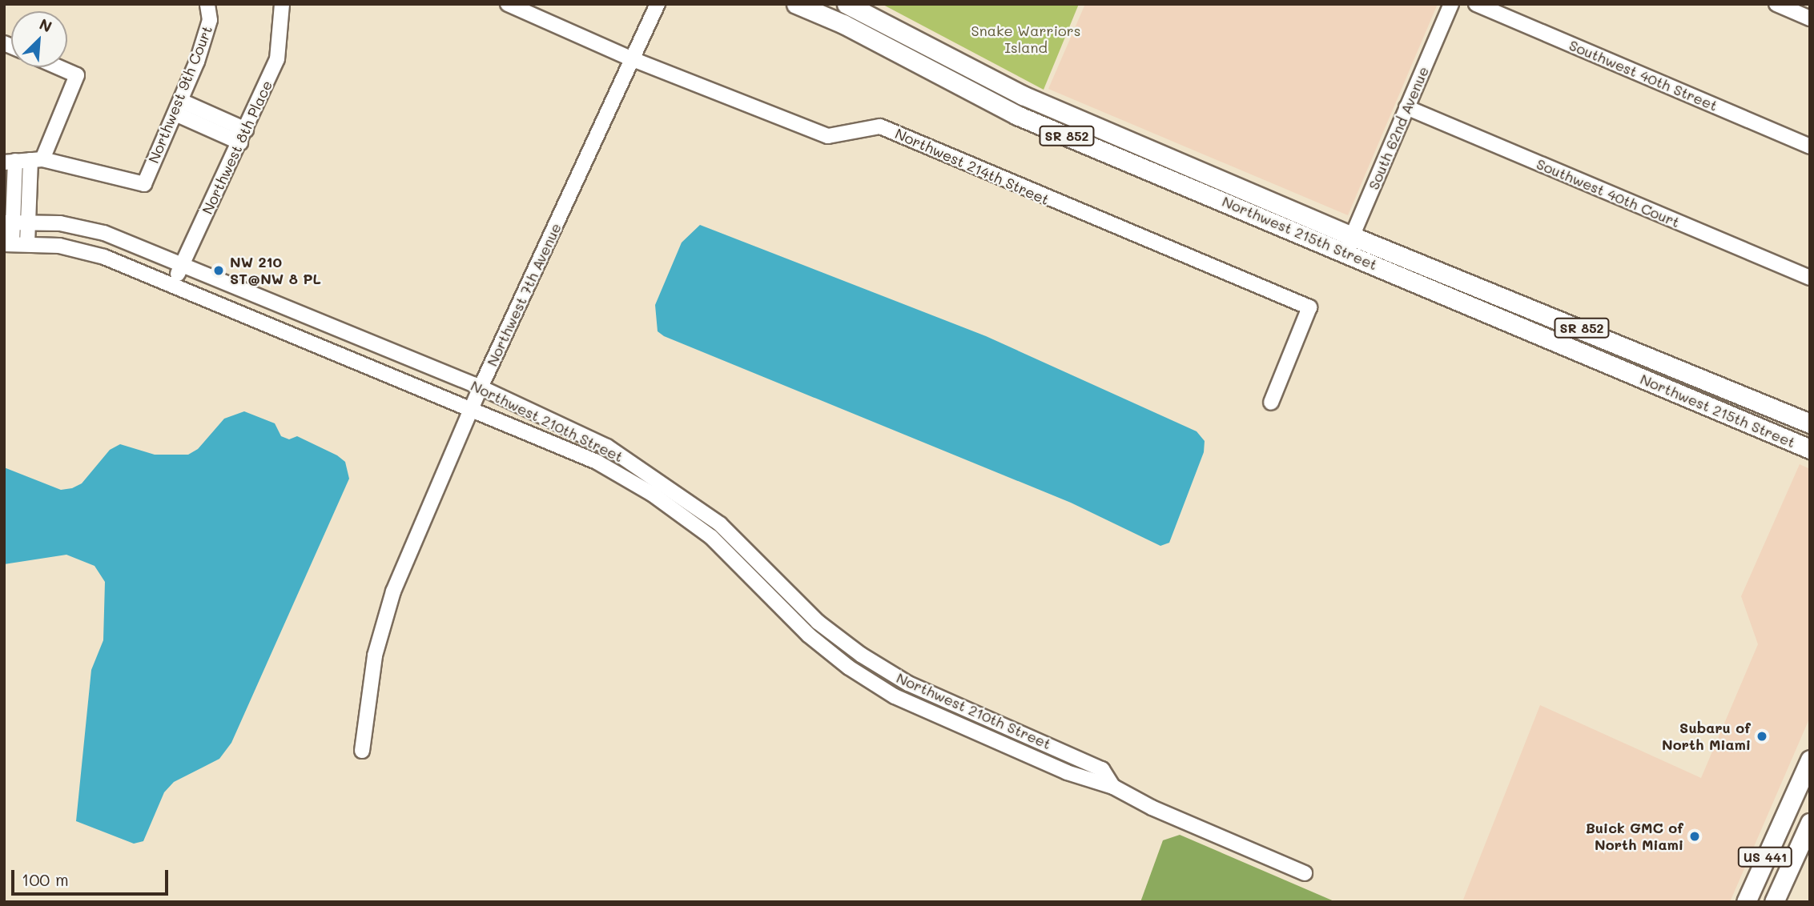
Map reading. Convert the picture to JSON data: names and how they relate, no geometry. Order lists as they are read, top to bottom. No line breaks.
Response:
{"streets":{"main road":["SR 852","Northwest 215th Street","US 441"],"street":["Southwest 40th Street","Northwest 9th Court","South 62nd Avenue","Northwest 8th Place","Northwest 214th Street","Southwest 40th Court","Northwest 7th Avenue","Northwest 210th Street"]},"crossings":[["South 62nd Avenue","Southwest 40th Court"],["South 62nd Avenue","Northwest 215th Street"],["Northwest 8th Place","Northwest 210th Street"],["Northwest 214th Street","Northwest 7th Avenue"],["Northwest 7th Avenue","Northwest 210th Street"]],"parks":["Snake Warriors Island"],"places":["NW 210 ST@NW 8 PL","Subaru of North Miami","Buick GMC of North Miami"],"scale_bar":"100 m","north":"top right"}
